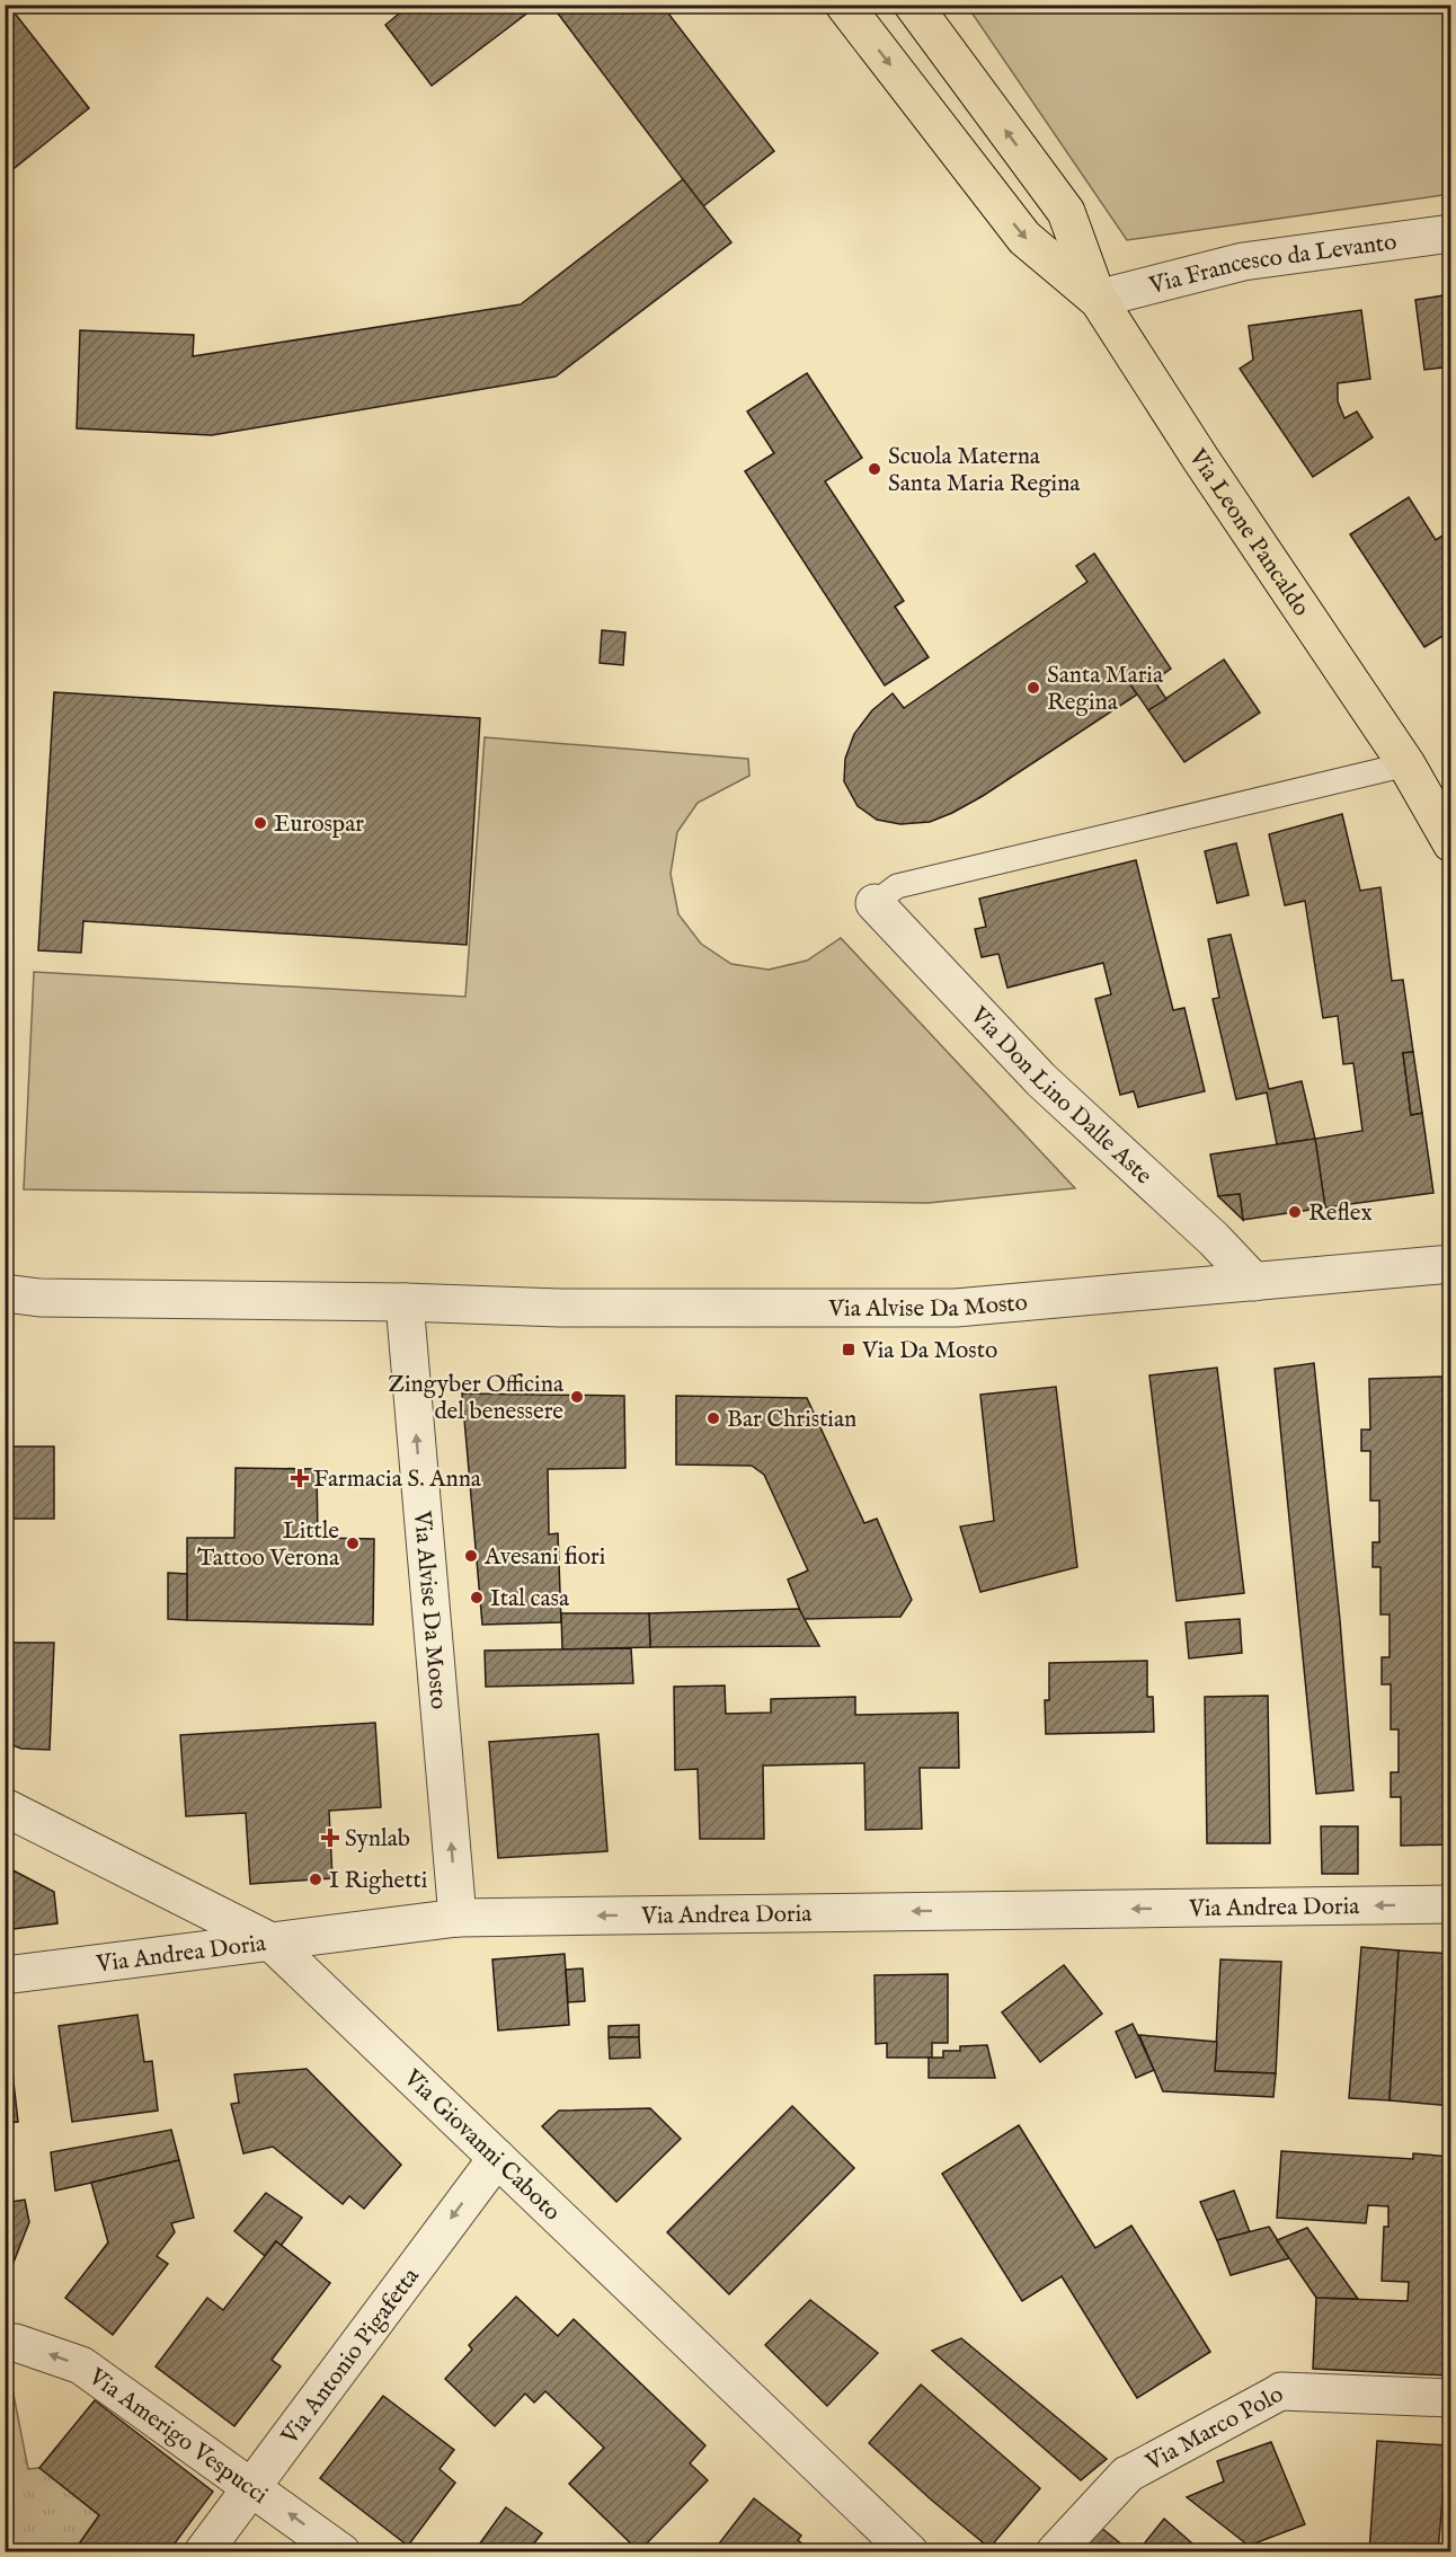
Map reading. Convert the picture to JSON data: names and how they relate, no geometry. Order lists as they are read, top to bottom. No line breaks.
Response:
{"streets":{"main road":["Via Leone Pancaldo"],"street":["Via Francesco da Levanto","Via Don Lino Dalle Aste","Via Alvise Da Mosto","Via Andrea Doria","Via Giovanni Caboto","Via Antonio Pigafetta","Via Marco Polo","Via Amerigo Vespucci"]},"crossings":[["Via Francesco da Levanto","Via Leone Pancaldo"],["Via Don Lino Dalle Aste","Via Alvise Da Mosto"],["Via Alvise Da Mosto","Via Andrea Doria"],["Via Andrea Doria","Via Giovanni Caboto"],["Via Giovanni Caboto","Via Antonio Pigafetta"],["Via Antonio Pigafetta","Via Amerigo Vespucci"]],"one_way":["Via Andrea Doria","Via Antonio Pigafetta","Via Amerigo Vespucci"],"places":{"other":["Scuola Materna Santa Maria Regina","Santa Maria Regina","Eurospar","Reflex","Zingyber Officina del benessere","Bar Christian","Little Tattoo Verona","Avesani fiori","Ital casa","I Righetti"],"transit":["Via Da Mosto"],"health":["Farmacia S. Anna","Synlab"]}}
